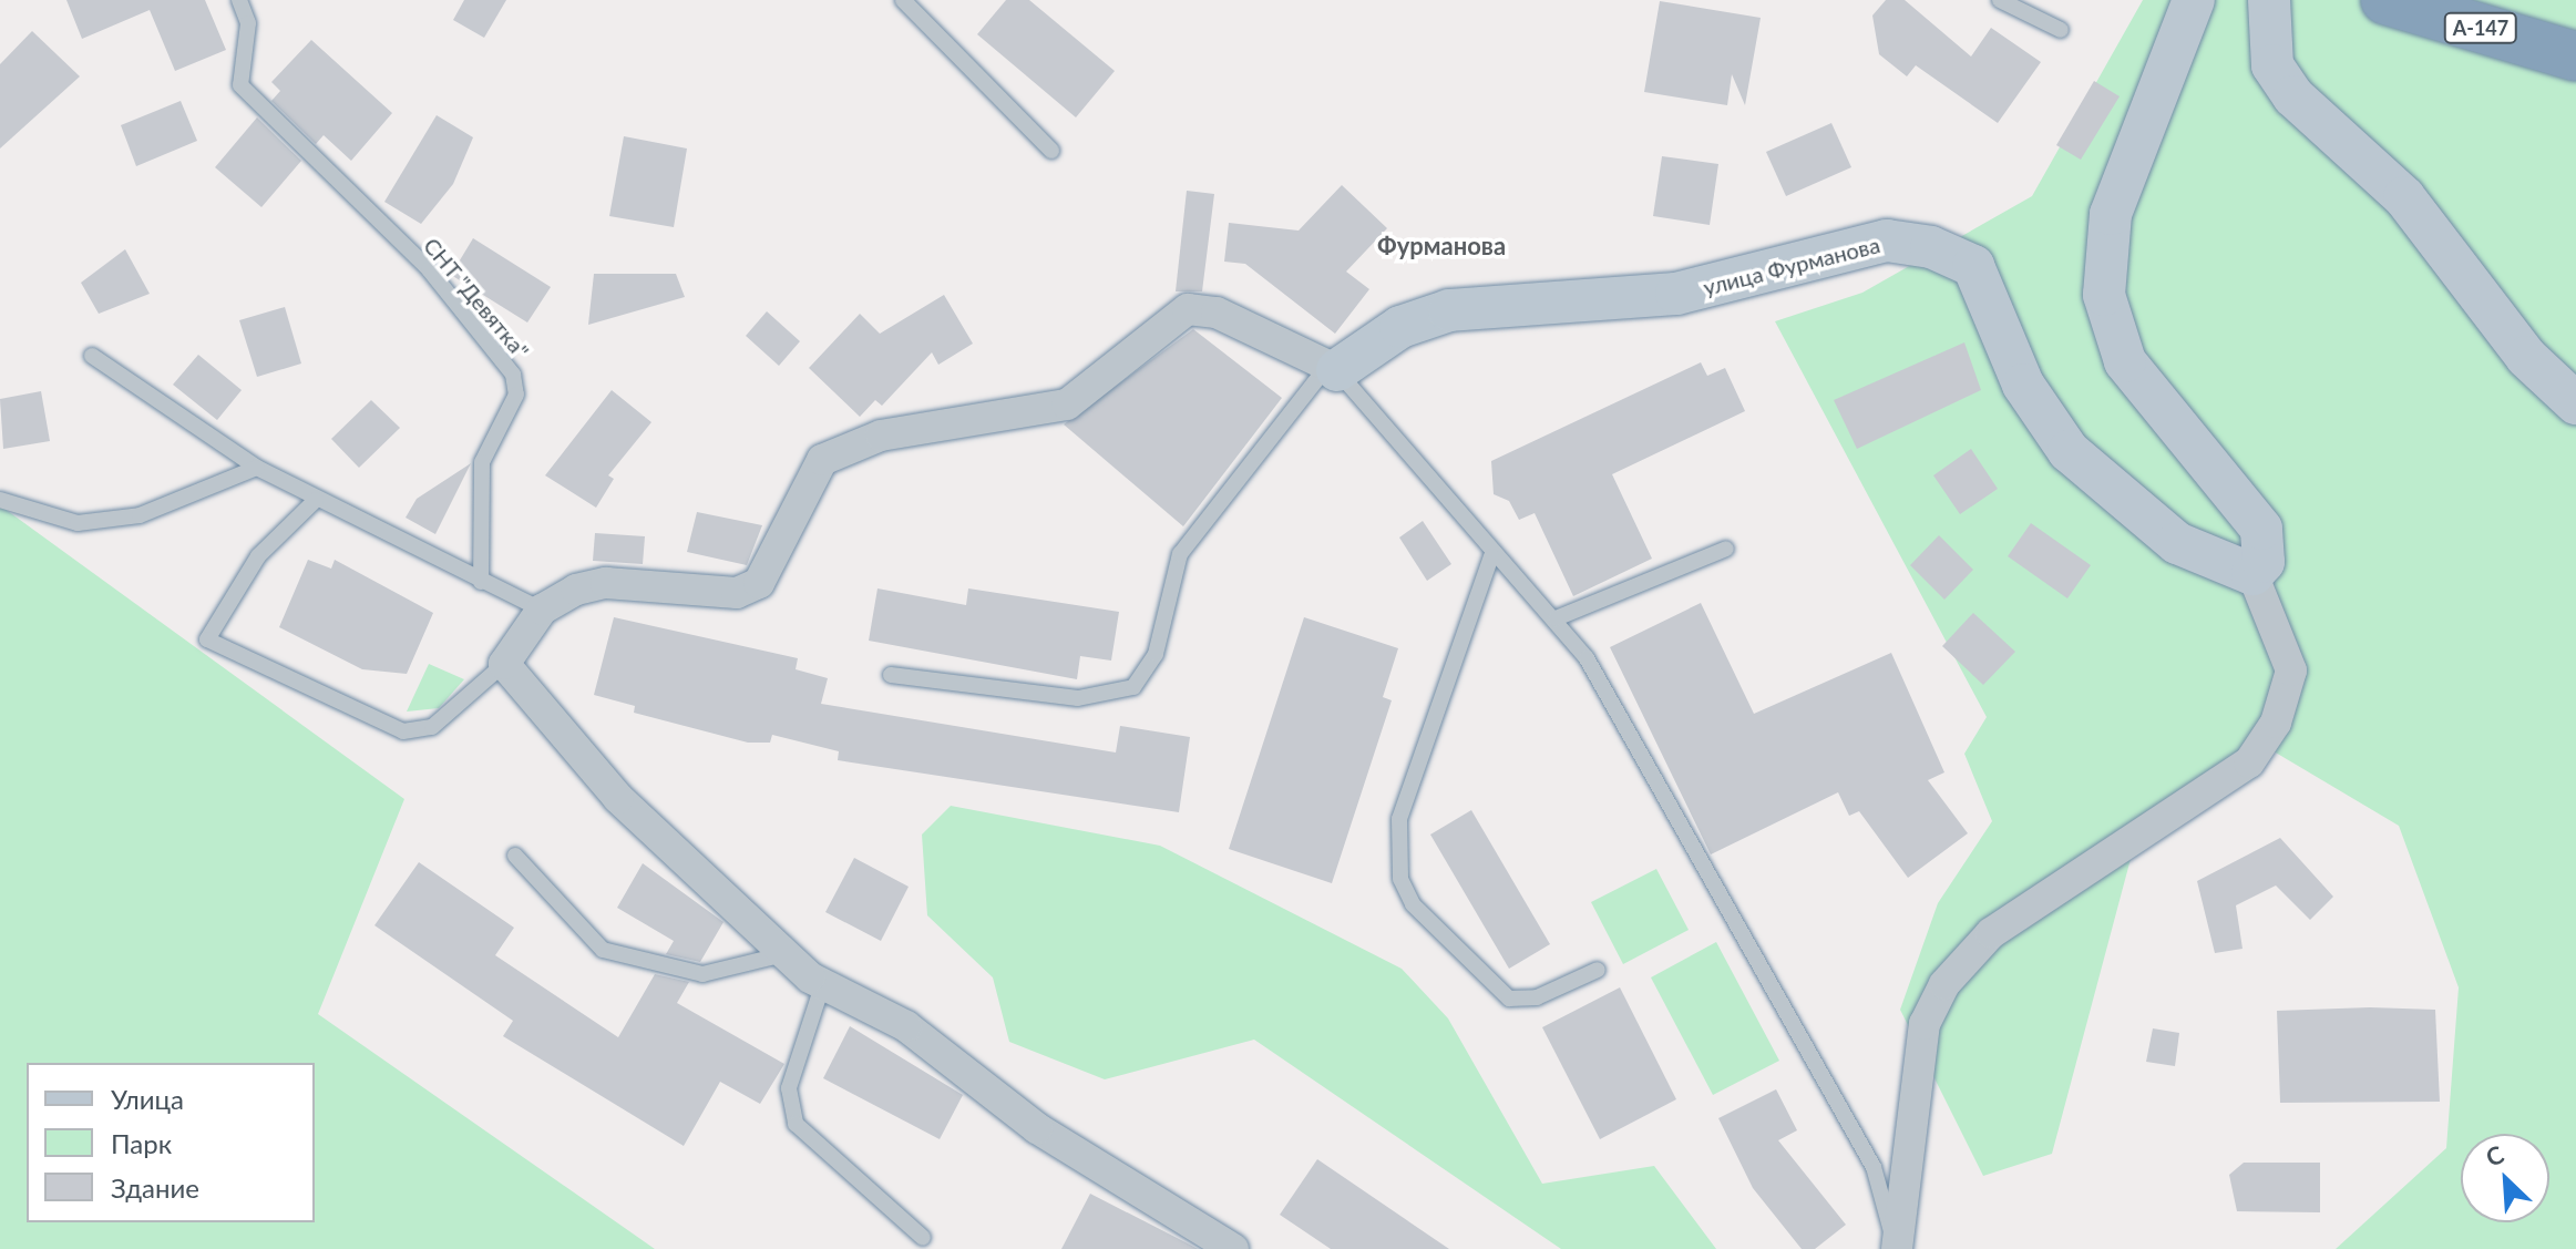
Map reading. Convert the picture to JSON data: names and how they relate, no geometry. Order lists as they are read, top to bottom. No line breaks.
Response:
{"streets":{"highway":["А-147"],"street":["улица Фурманова"],"lane":["СНТ \"Девятка\""]},"districts":["Фурманова"],"legend":["Улица","Парк","Здание"],"north":"top left"}
